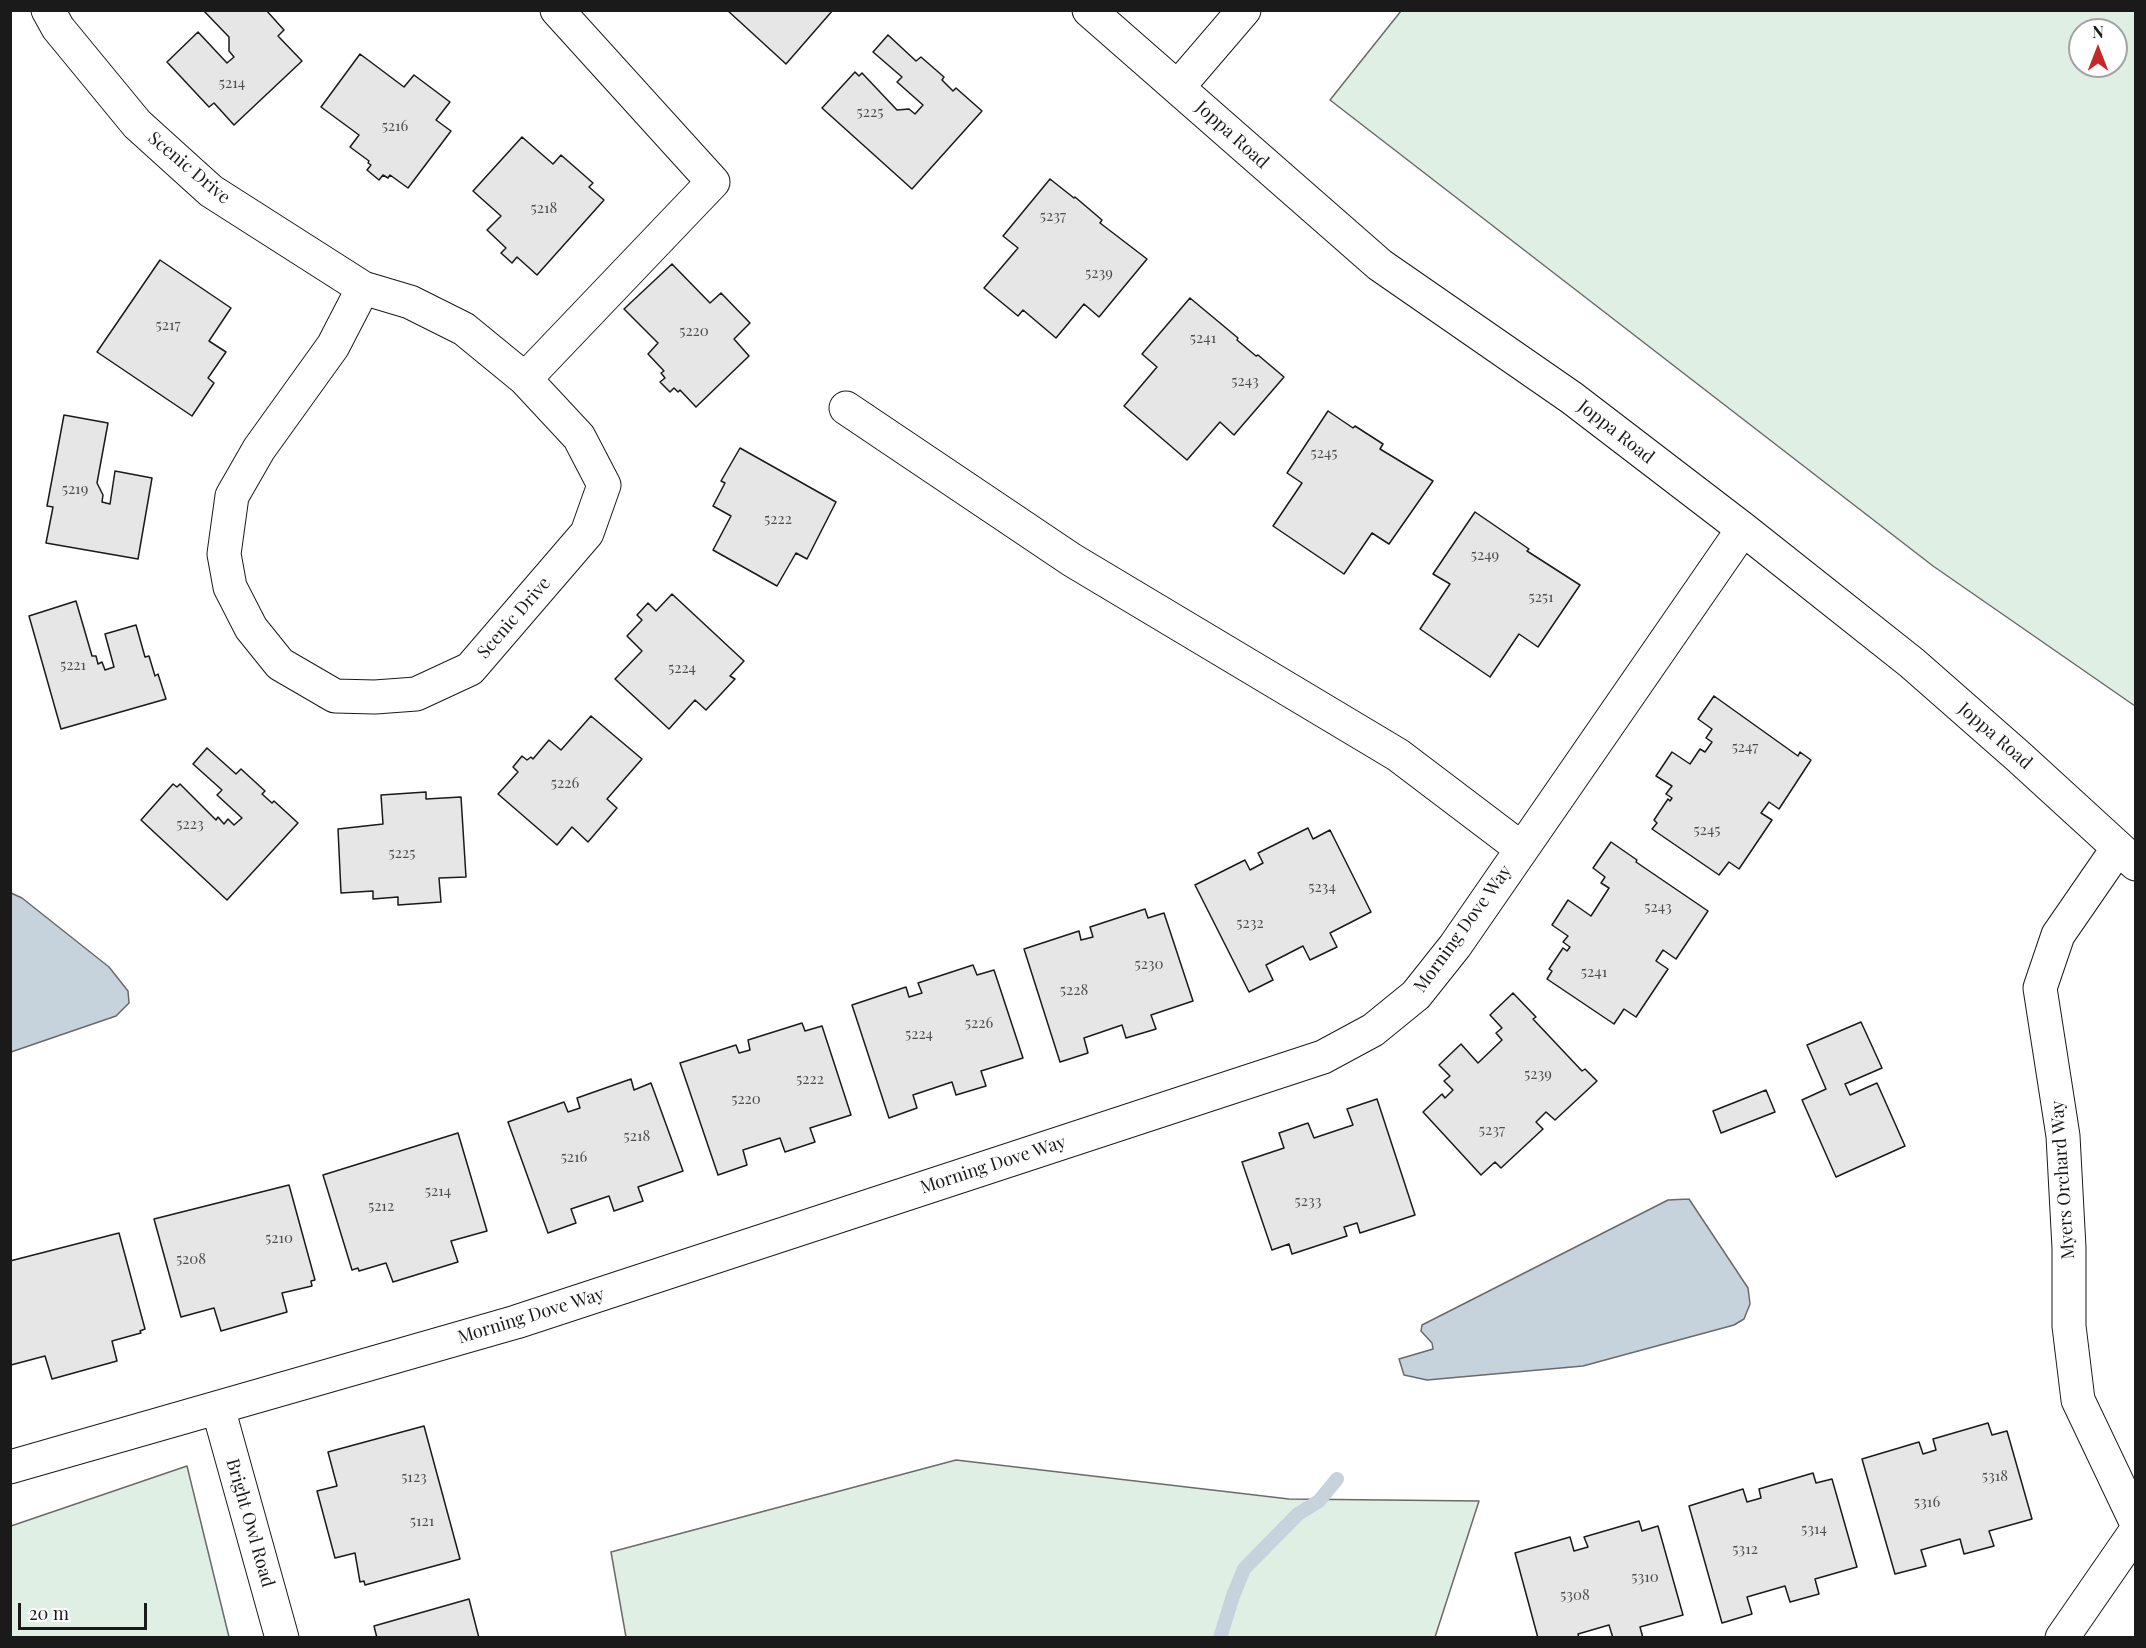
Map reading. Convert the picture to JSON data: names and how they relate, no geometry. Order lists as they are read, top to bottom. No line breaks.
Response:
{"streets":{"street":["Joppa Road","Scenic Drive","Morning Dove Way","Myers Orchard Way","Bright Owl Road"]},"crossings":[["Joppa Road","Morning Dove Way"],["Joppa Road","Myers Orchard Way"],["Morning Dove Way","Bright Owl Road"]],"house_numbers":["5214","5225","5216","5218","5237","5239","5217","5220","5241","5243","5245","5219","5222","5249","5251","5221","5224","5247","5226","5223","5245","5225","5234","5243","5232","5230","5241","5228","5226","5224","5239","5222","5220","5237","5218","5216","5214","5233","5212","5210","5208","5318","5123","5316","5121","5314","5312","5310","5308"],"scale_bar":"20 m","north":"top"}
